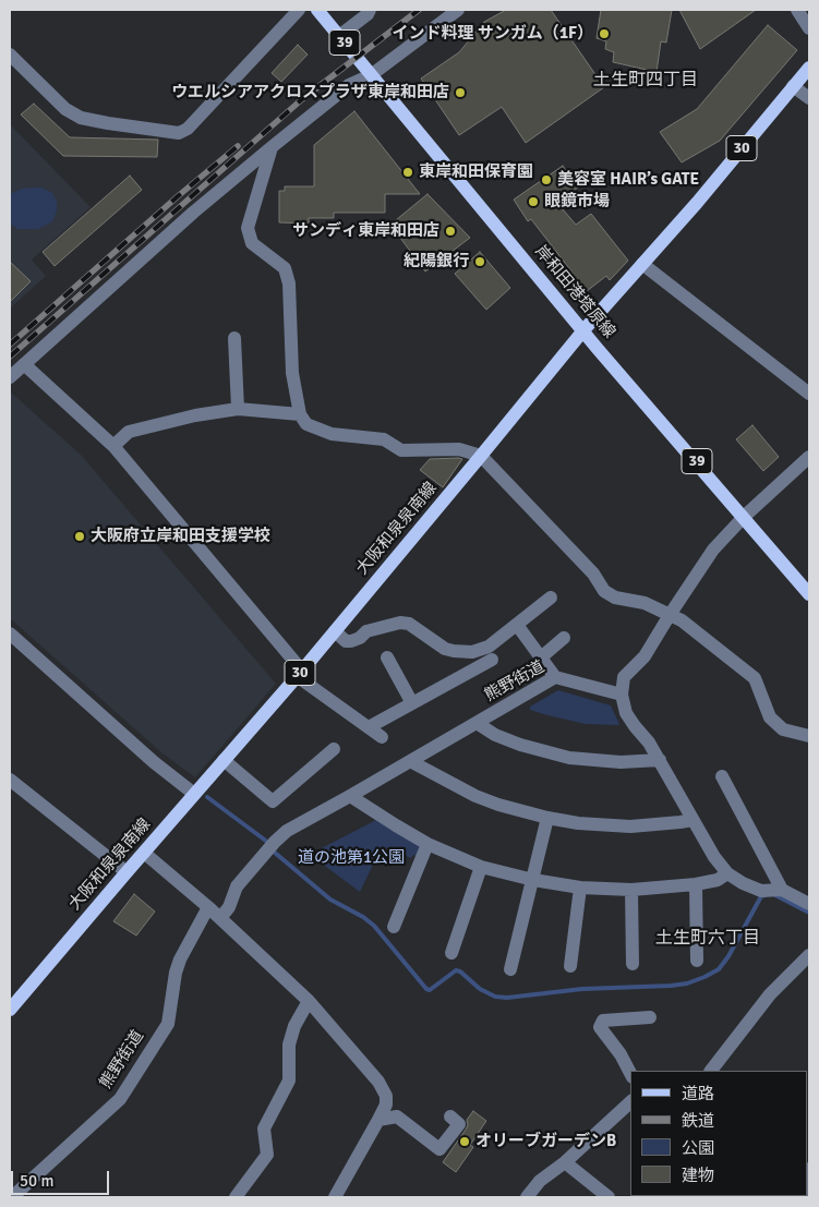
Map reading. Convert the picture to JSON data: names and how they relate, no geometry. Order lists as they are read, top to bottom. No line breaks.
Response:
{"streets":{"main road":["39","30","岸和田港塔原線","大阪和泉泉南線"],"street":["熊野街道"]},"crossings":[["岸和田港塔原線","大阪和泉泉南線"]],"districts":["土生町四丁目","土生町六丁目"],"parks":["道の池第1公園"],"places":["インド料理 サンガム（1F）","ウエルシアアクロスプラザ東岸和田店","東岸和田保育園","美容室 HAIR’s GATE","眼鏡市場","サンディ東岸和田店","紀陽銀行","大阪府立岸和田支援学校","オリーブガーデンB"],"legend":["道路","鉄道","公園","建物"],"scale_bar":"50 m"}
